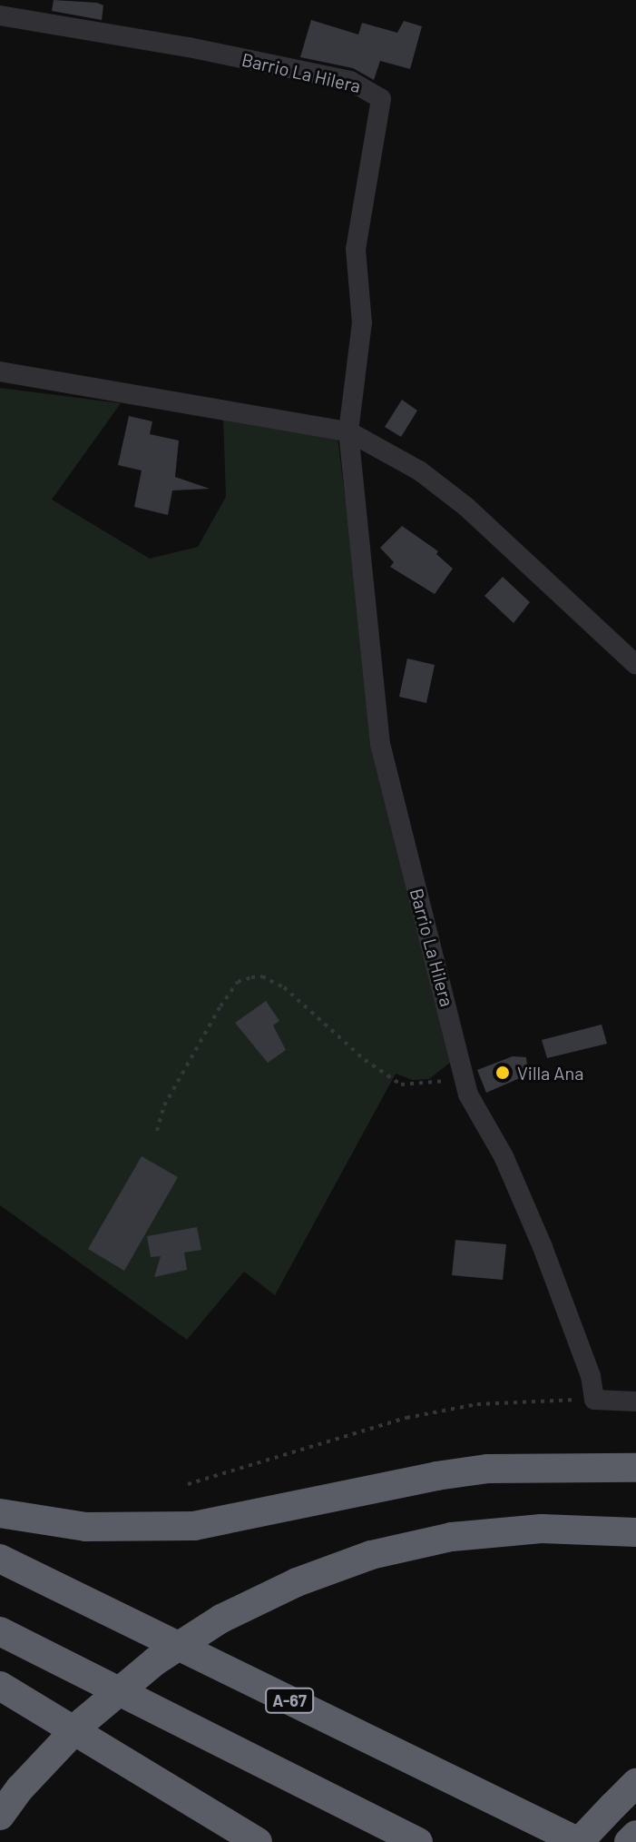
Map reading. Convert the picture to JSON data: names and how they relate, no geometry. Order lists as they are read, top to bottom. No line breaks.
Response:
{"streets":{"highway":["A-67"],"street":["Barrio La Hilera"]},"places":["Villa Ana"]}
